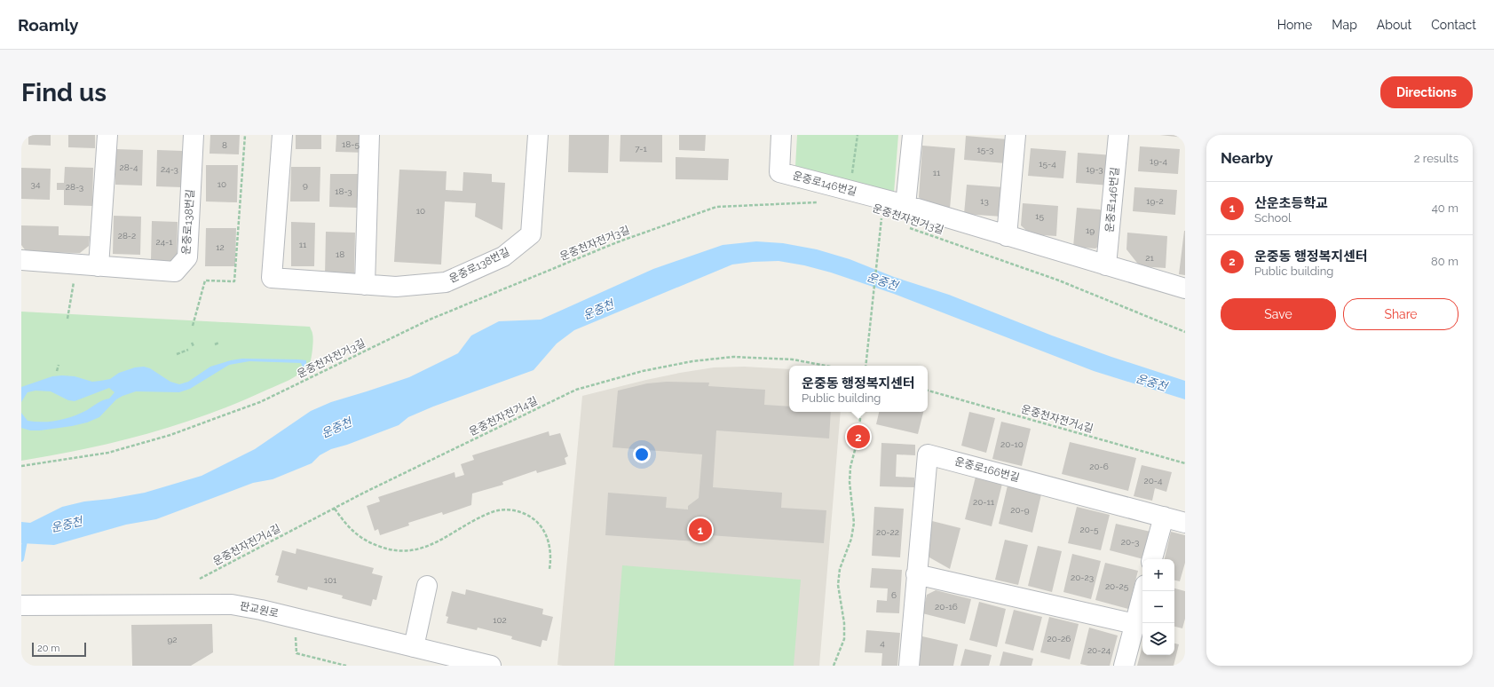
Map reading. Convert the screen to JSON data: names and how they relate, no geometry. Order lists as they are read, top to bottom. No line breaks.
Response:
{"streets":{"street":["운중로146번길","운중로138번길","운중로166번길","판교원로"],"path":["운중천자전거3길","운중천자전거4길"]},"water":["운중천"],"house_numbers":["18-5","8","7-1","15-3","19-4","15-4","28-4","24-3","19-3","11","34","10","9","28-3","18-3","13","19-2","10","15","19","28-2","24-1","11","12","18","21","20-10","20-6","20-4","20-11","20-9","20-5","20-22","20-3","20-23","101","20-25","6","20-16","102","20-26","92","4","20-24"],"scale_bar":"20 m","page":{"header":"Roamly","nav":["Home","Map","About","Contact"],"buttons":["Directions",["Save","Share"]],"title":"Find us","heading":["Nearby","2 results"],"list":[{"mark":"1","name":"산운초등학교","note":"School","value":"40 m"},{"mark":"2","name":"운중동 행정복지센터","note":"Public building","value":"80 m"}],"popup":["운중동 행정복지센터","Public building"],"pins":["2","1"],"map_buttons":["+","−"],"scale":"20 m"}}
